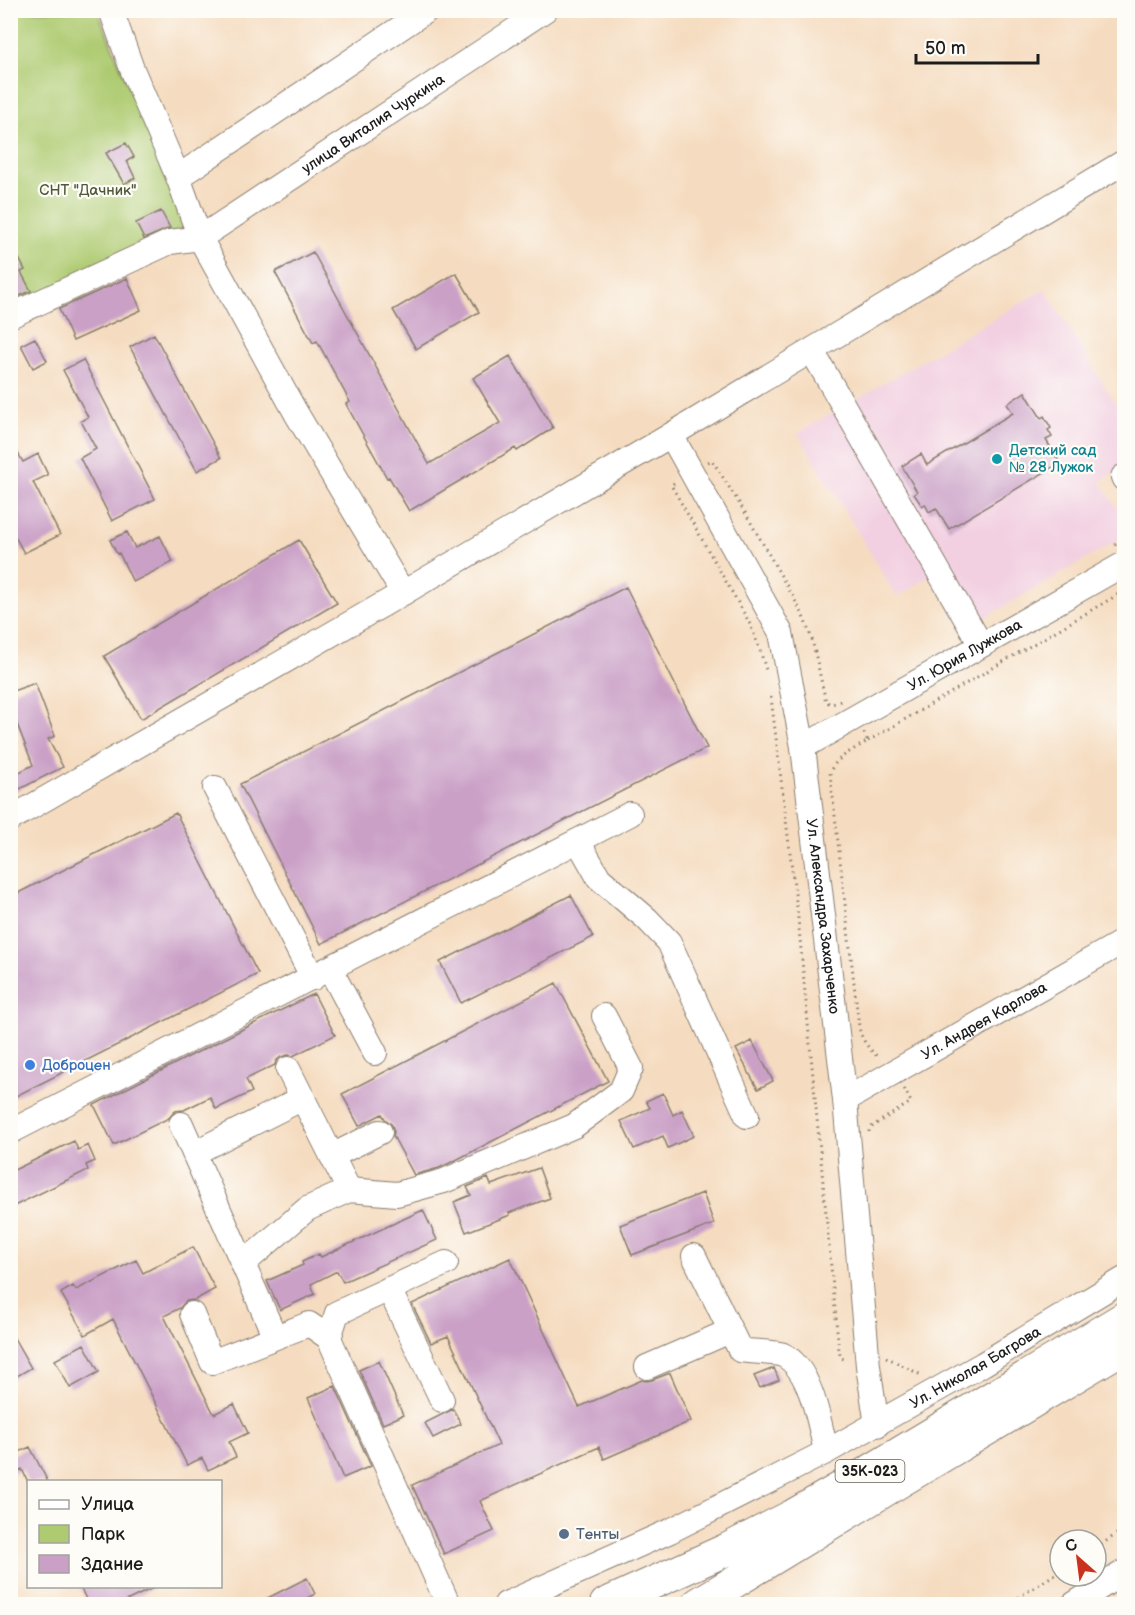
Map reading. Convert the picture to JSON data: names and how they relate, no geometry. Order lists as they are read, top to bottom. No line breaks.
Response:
{"streets":{"main road":["35К-023"],"street":["улица Виталия Чуркина","Ул. Юрия Лужкова","Ул. Александра Захарченко","Ул. Андрея Карлова","Ул. Николая Багрова"]},"crossings":[["Ул. Юрия Лужкова","Ул. Александра Захарченко"],["Ул. Александра Захарченко","Ул. Андрея Карлова"],["Ул. Александра Захарченко","Ул. Николая Багрова"]],"parks":["СНТ \"Дачник\""],"places":["Детский сад № 28 Лужок","Доброцен","Тенты"],"legend":["Улица","Парк","Здание"],"scale_bar":"50 m","north":"top left"}
